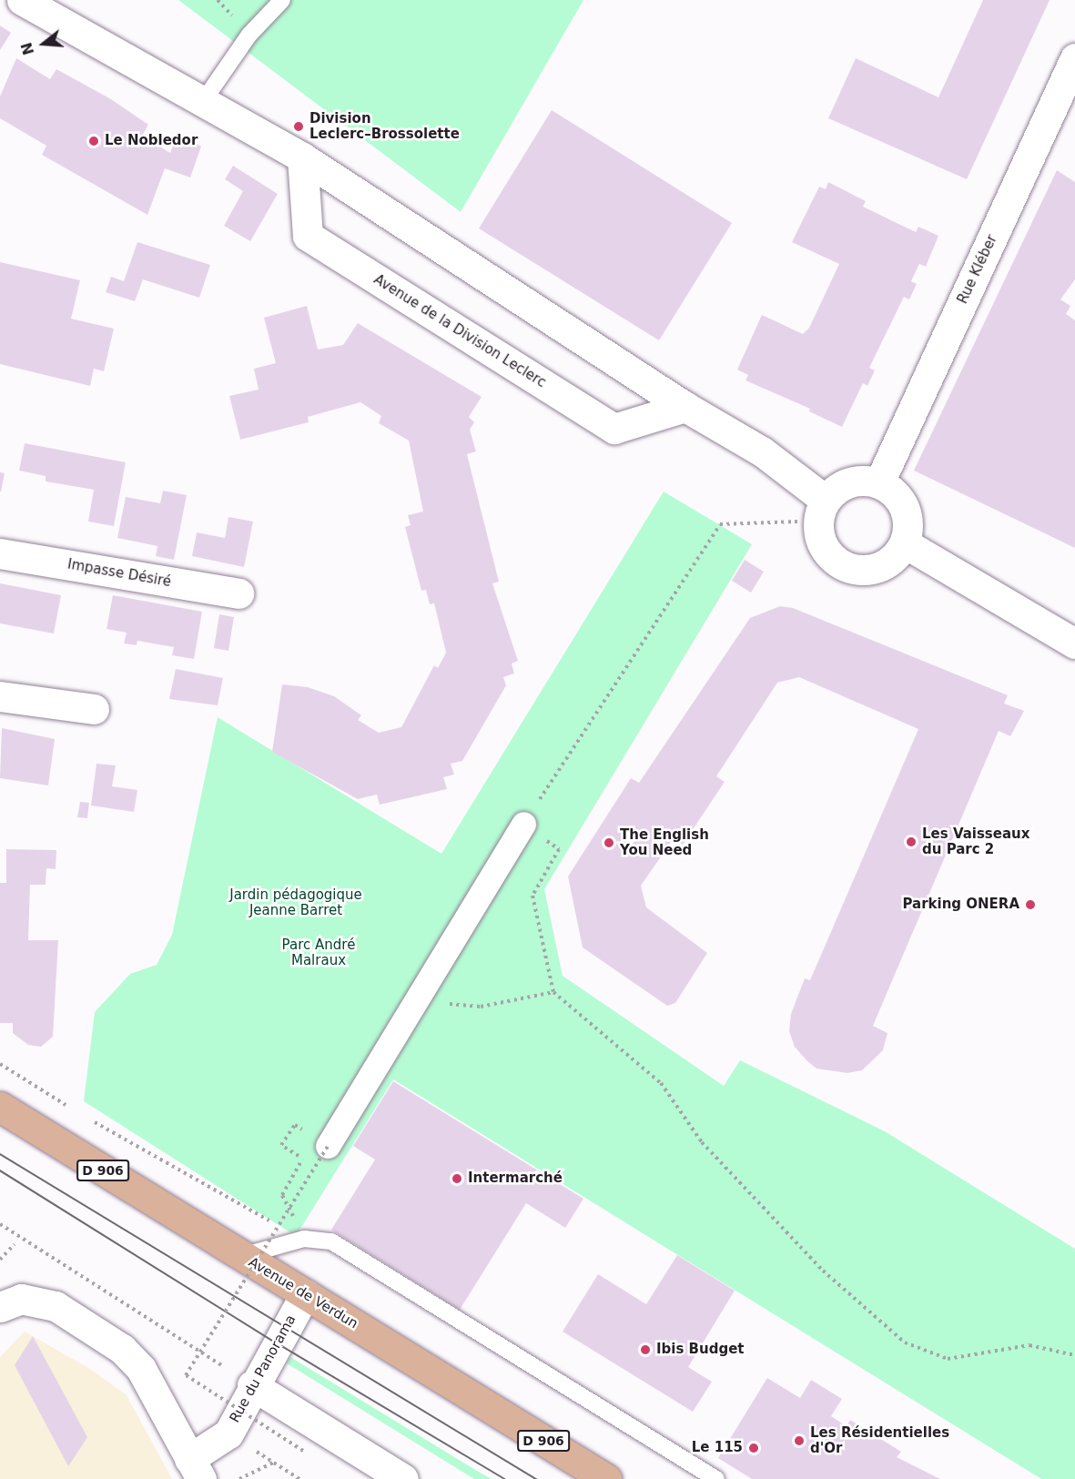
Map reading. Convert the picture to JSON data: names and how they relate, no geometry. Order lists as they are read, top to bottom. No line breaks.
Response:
{"streets":{"main road":["D 906","Avenue de Verdun"],"street":["Rue Kléber","Avenue de la Division Leclerc","Impasse Désiré","Rue du Panorama"]},"crossings":[["Avenue de Verdun","Rue du Panorama"]],"parks":["Jardin pédagogique Jeanne Barret","Parc André Malraux"],"places":["Division Leclerc–Brossolette","Le Nobledor","Les Vaisseaux du Parc 2","The English You Need","Parking ONERA","Intermarché","Ibis Budget","Les Résidentielles d'Or","Le 115"],"north":"left"}
